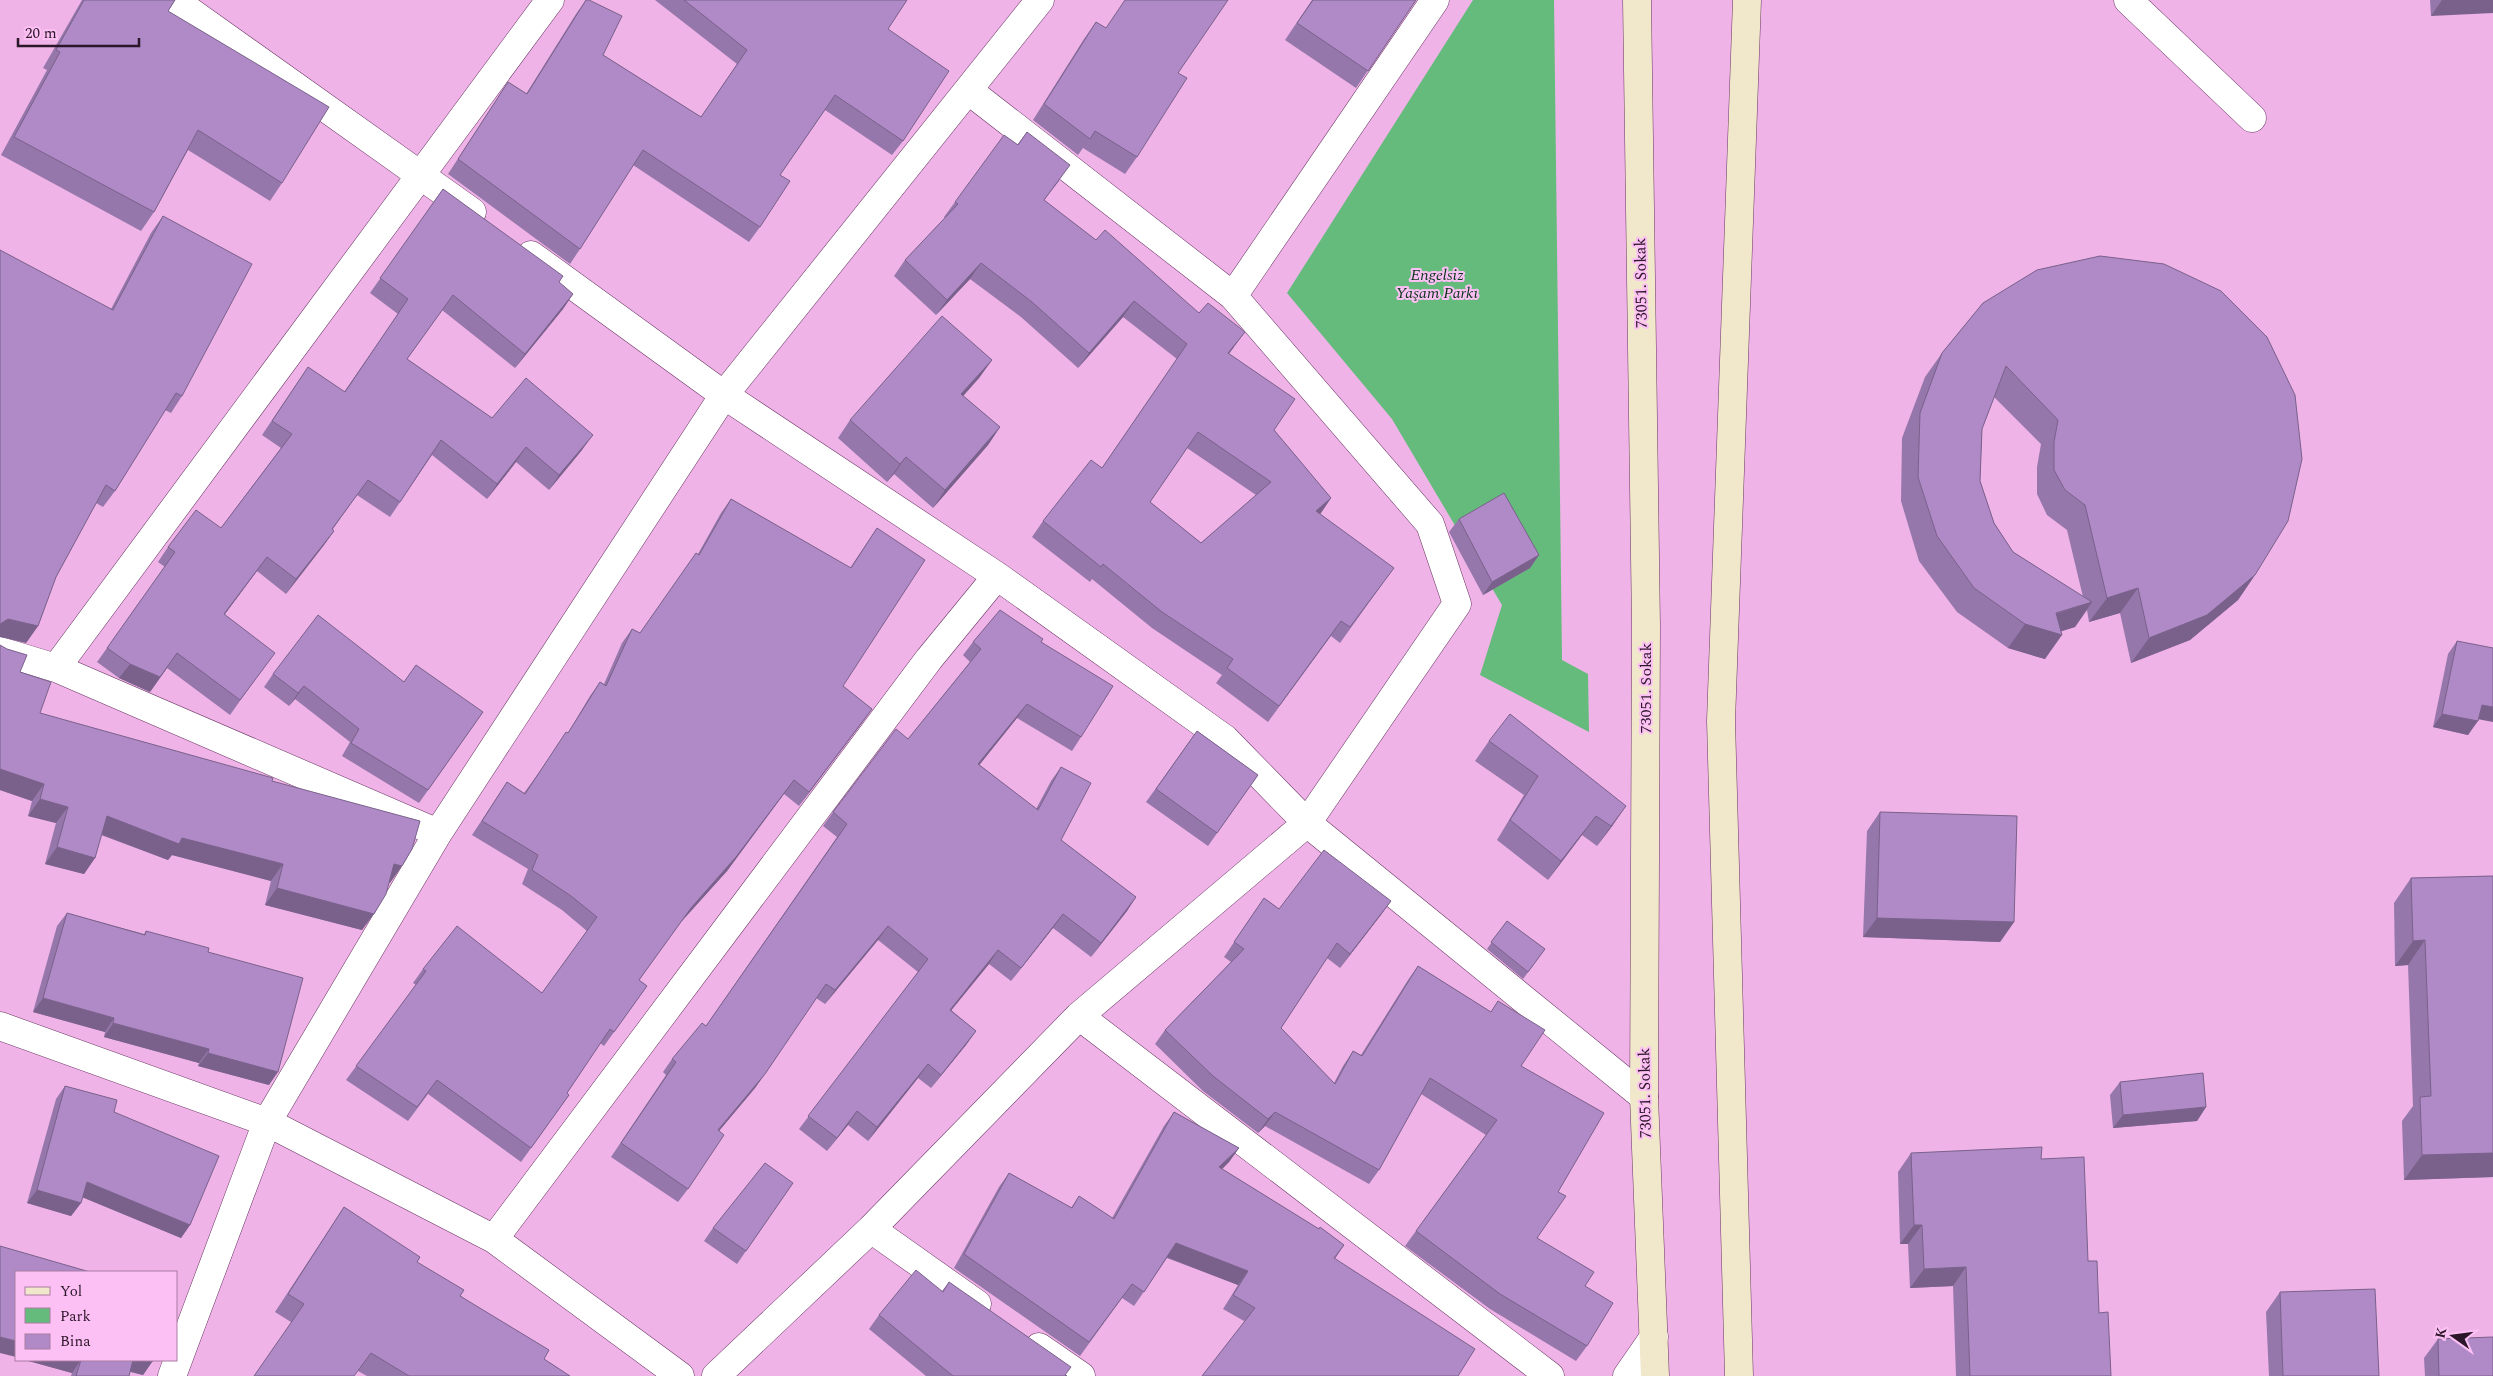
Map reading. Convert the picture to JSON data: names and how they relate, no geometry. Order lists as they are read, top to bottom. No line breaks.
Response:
{"streets":{"main road":["73051. Sokak"]},"parks":["Engelsiz Yaşam Parkı"],"legend":["Yol","Park","Bina"],"scale_bar":"20 m","north":"left"}
